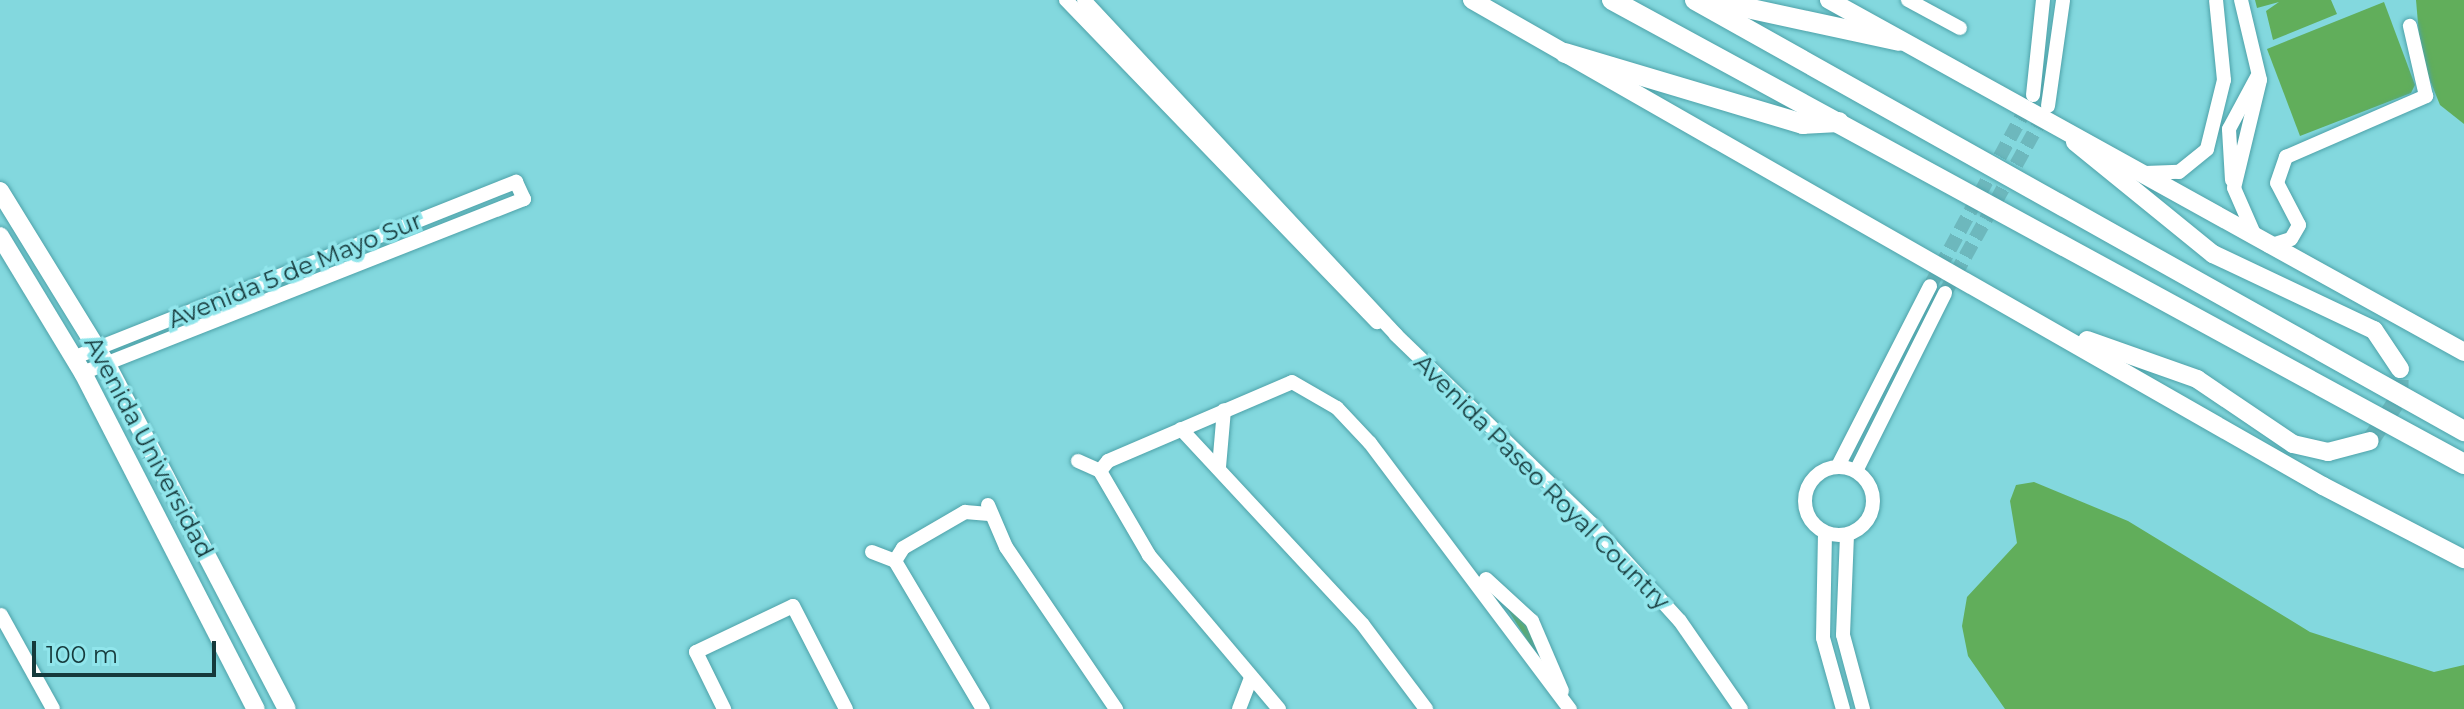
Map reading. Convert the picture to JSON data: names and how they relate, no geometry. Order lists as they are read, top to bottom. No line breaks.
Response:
{"streets":{"main road":["Avenida Universidad"],"street":["Avenida 5 de Mayo Sur","Avenida Paseo Royal Country"]},"crossings":[["Avenida 5 de Mayo Sur","Avenida Universidad"]],"scale_bar":"100 m"}
